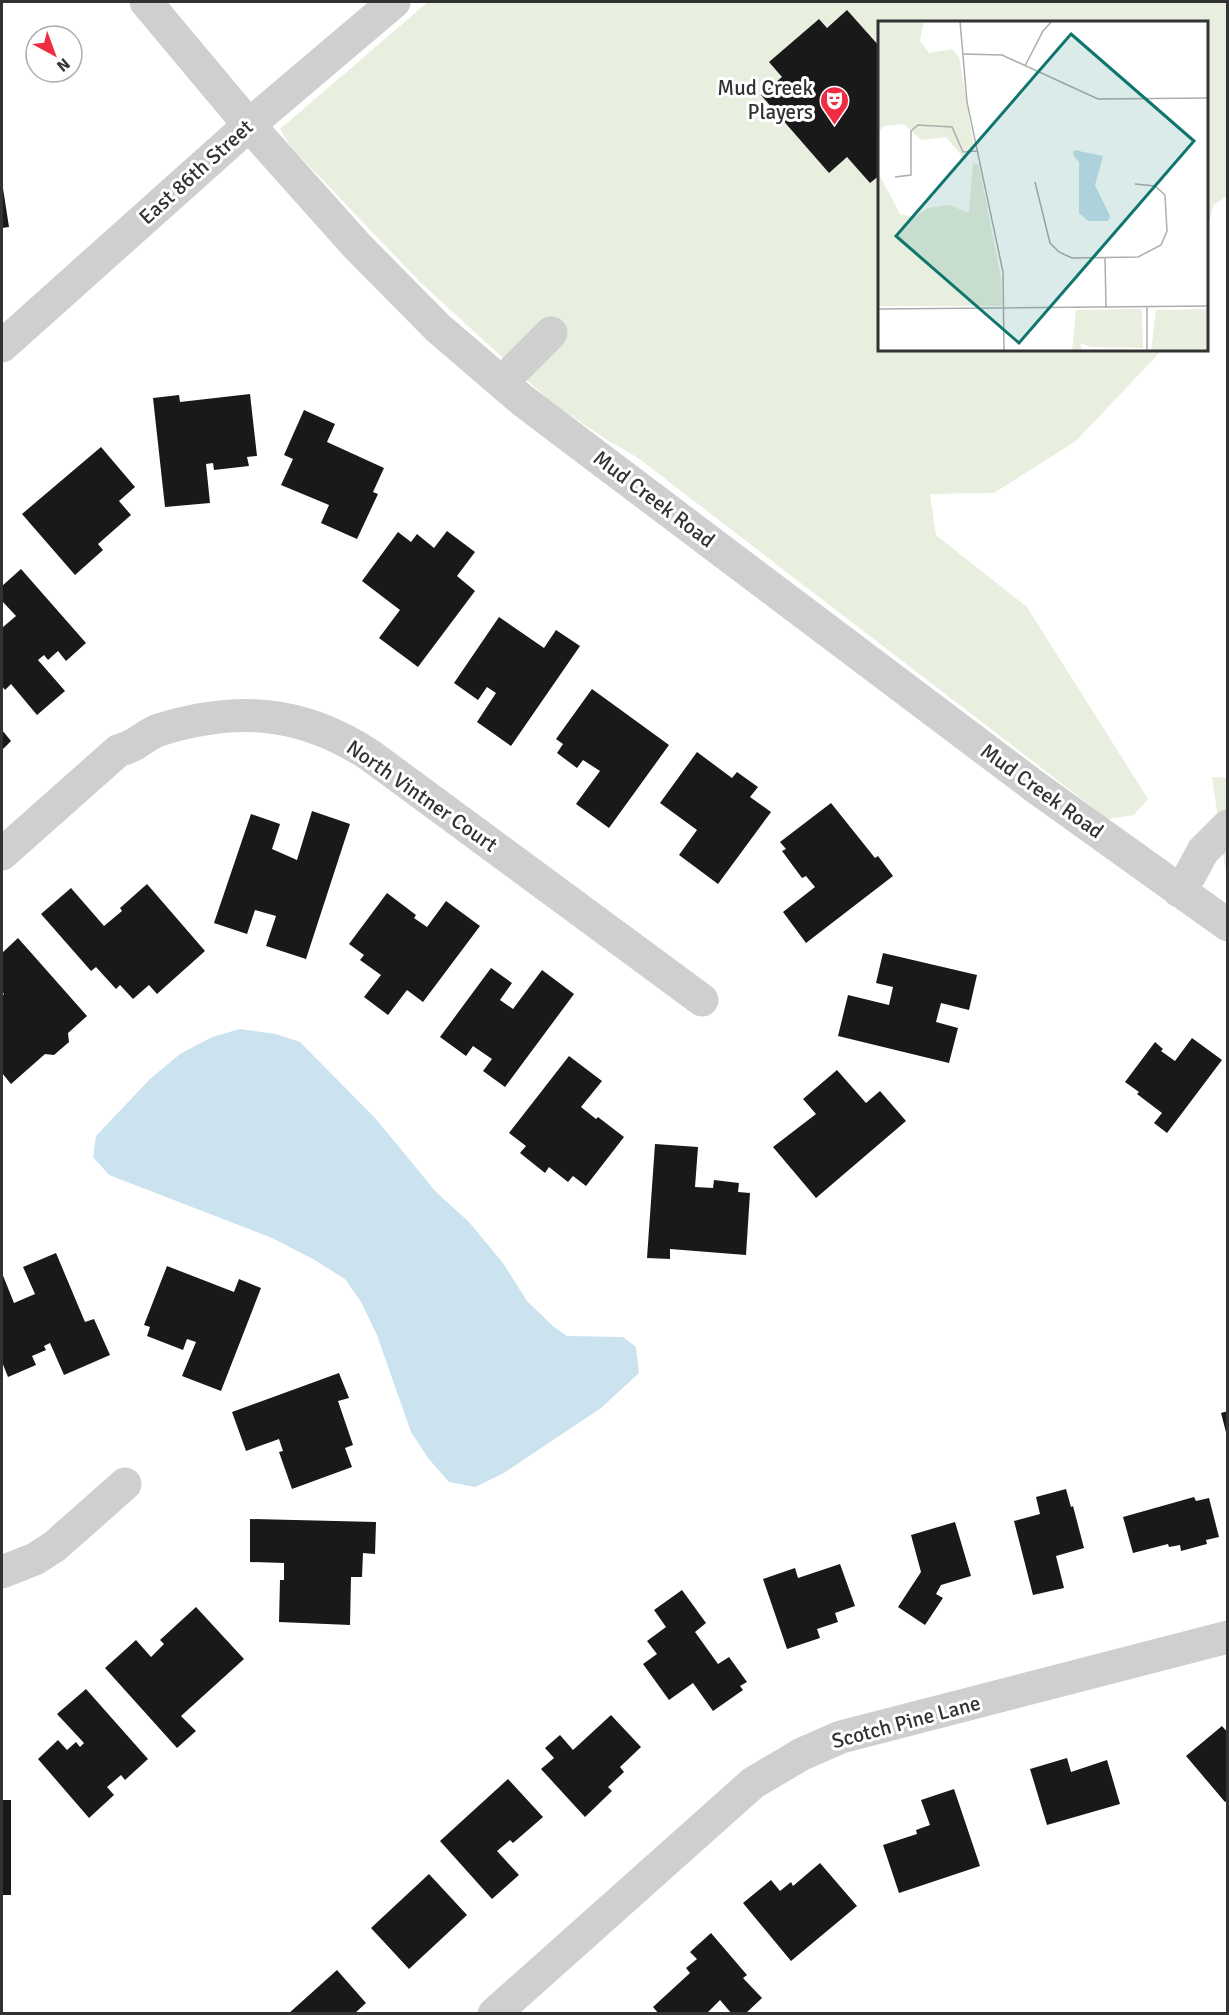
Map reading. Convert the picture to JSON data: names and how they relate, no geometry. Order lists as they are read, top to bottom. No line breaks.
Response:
{"streets":{"street":["East 86th Street","Mud Creek Road","North Vintner Court","Scotch Pine Lane"]},"crossings":[["East 86th Street","Mud Creek Road"]],"places":{"theatre":["Mud Creek Players"]},"north":"bottom right"}
